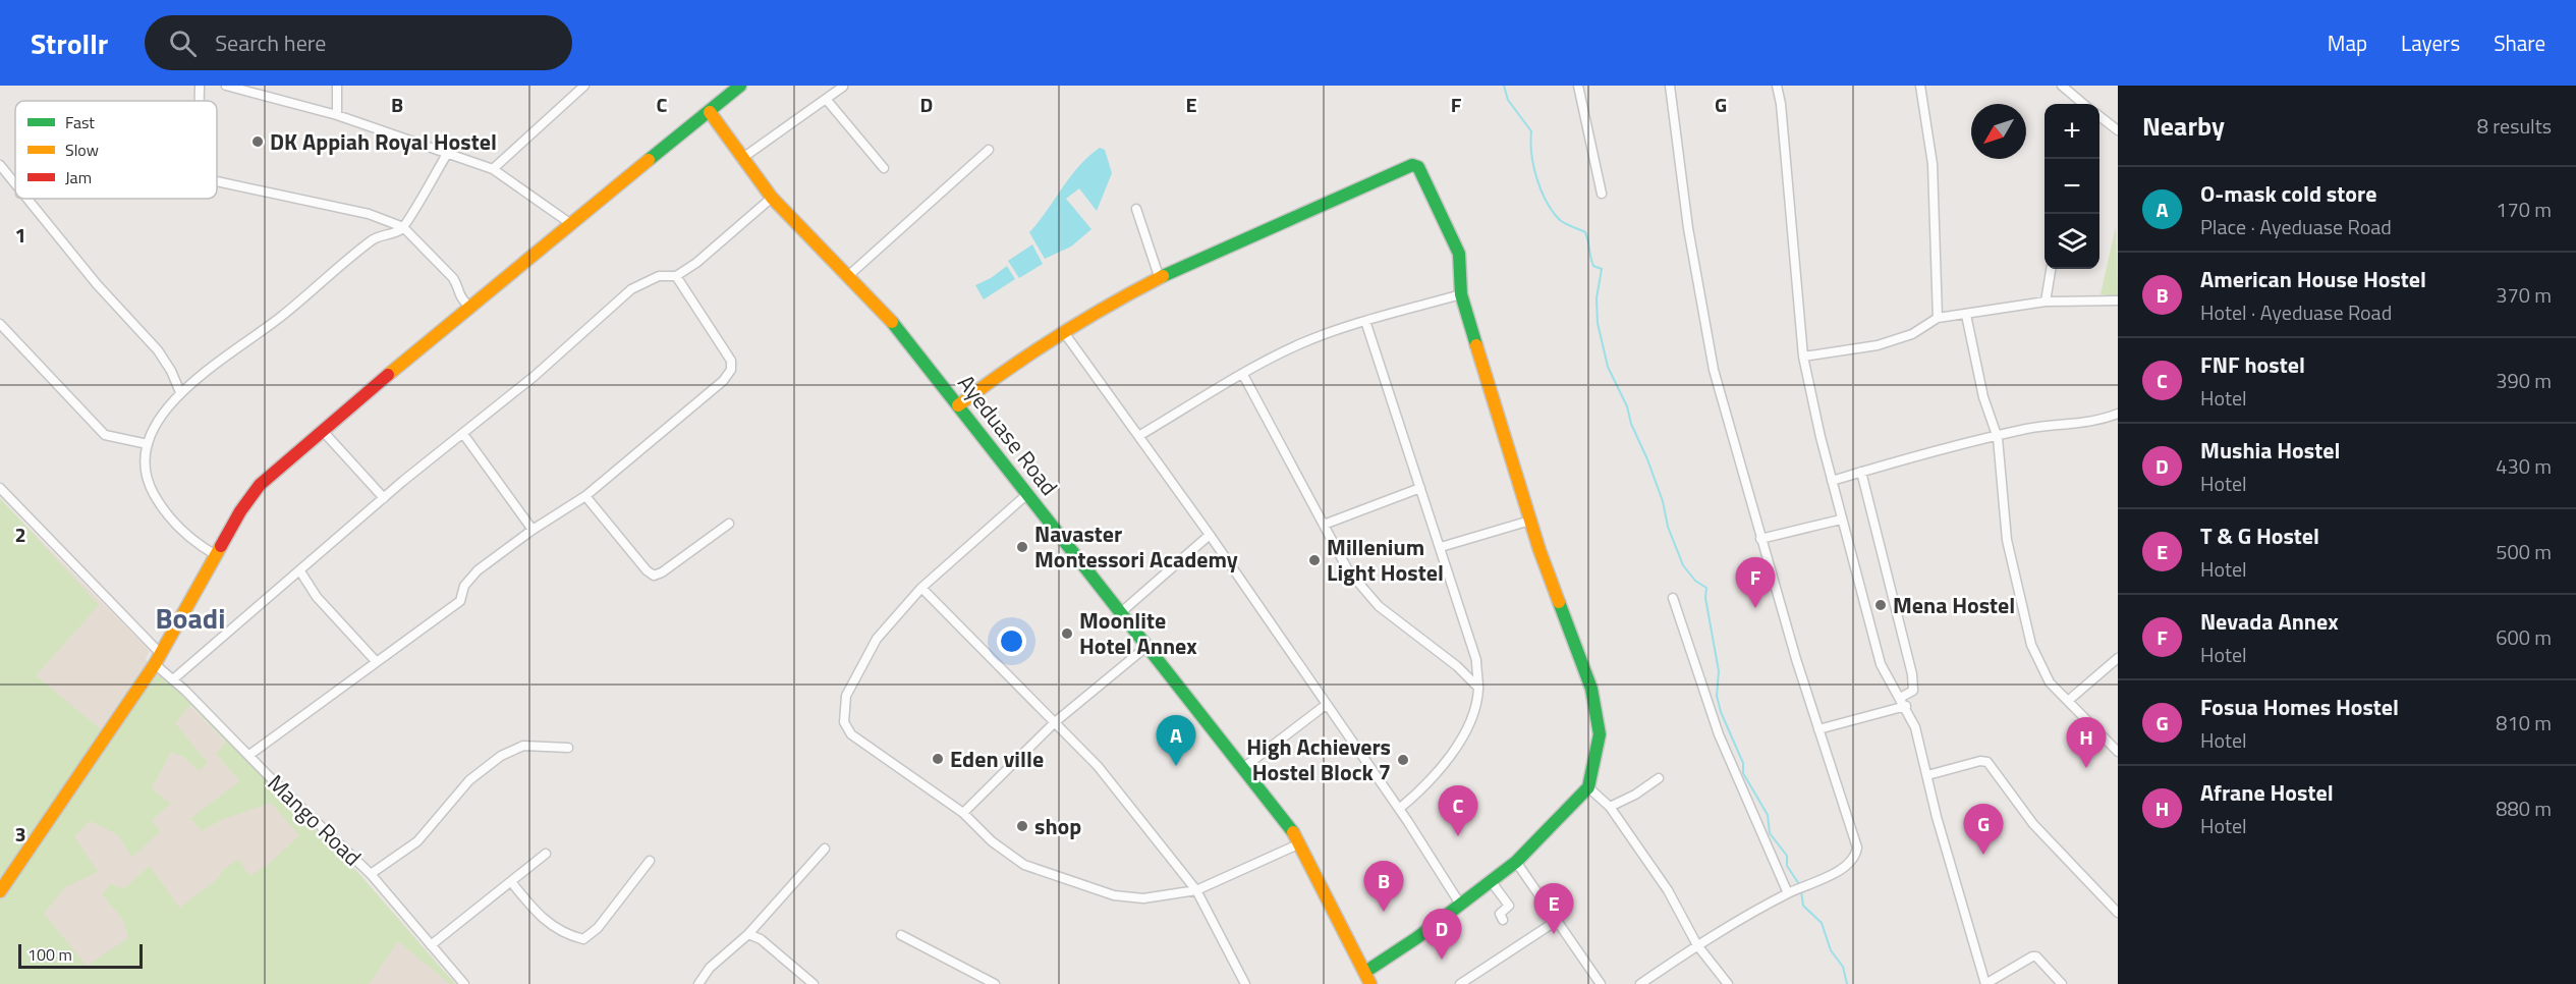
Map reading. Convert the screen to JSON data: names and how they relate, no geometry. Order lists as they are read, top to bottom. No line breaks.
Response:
{"streets":{"street":["Ayeduase Road","Mango Road"]},"districts":["Boadi"],"places":["DK Appiah Royal Hostel","Navaster Montessori Academy","Millenium Light Hostel","Mena Hostel","Moonlite Hotel Annex","Eden ville","High Achievers Hostel Block 7","shop"],"legend":["Fast","Slow","Jam"],"scale_bar":"100 m","north":"bottom left","page":{"header":"Strollr","search":"Search here","nav":["Map","Layers","Share"],"heading":["Nearby","8 results"],"map_buttons":["+","−"],"list":[{"mark":"A","name":"O-mask cold store","note":"Place · Ayeduase Road","value":"170 m"},{"mark":"B","name":"American House Hostel","note":"Hotel · Ayeduase Road","value":"370 m"},{"mark":"C","name":"FNF hostel","note":"Hotel","value":"390 m"},{"mark":"D","name":"Mushia Hostel","note":"Hotel","value":"430 m"},{"mark":"E","name":"T & G Hostel","note":"Hotel","value":"500 m"},{"mark":"F","name":"Nevada Annex","note":"Hotel","value":"600 m"},{"mark":"G","name":"Fosua Homes Hostel","note":"Hotel","value":"810 m"},{"mark":"H","name":"Afrane Hostel","note":"Hotel","value":"880 m"}],"pins":["F","A","H","C","G","B","E","D"],"scale":"100 m"},"grid":{"columns":["B","C","D","E","F","G"],"rows":["1","2","3"]}}
